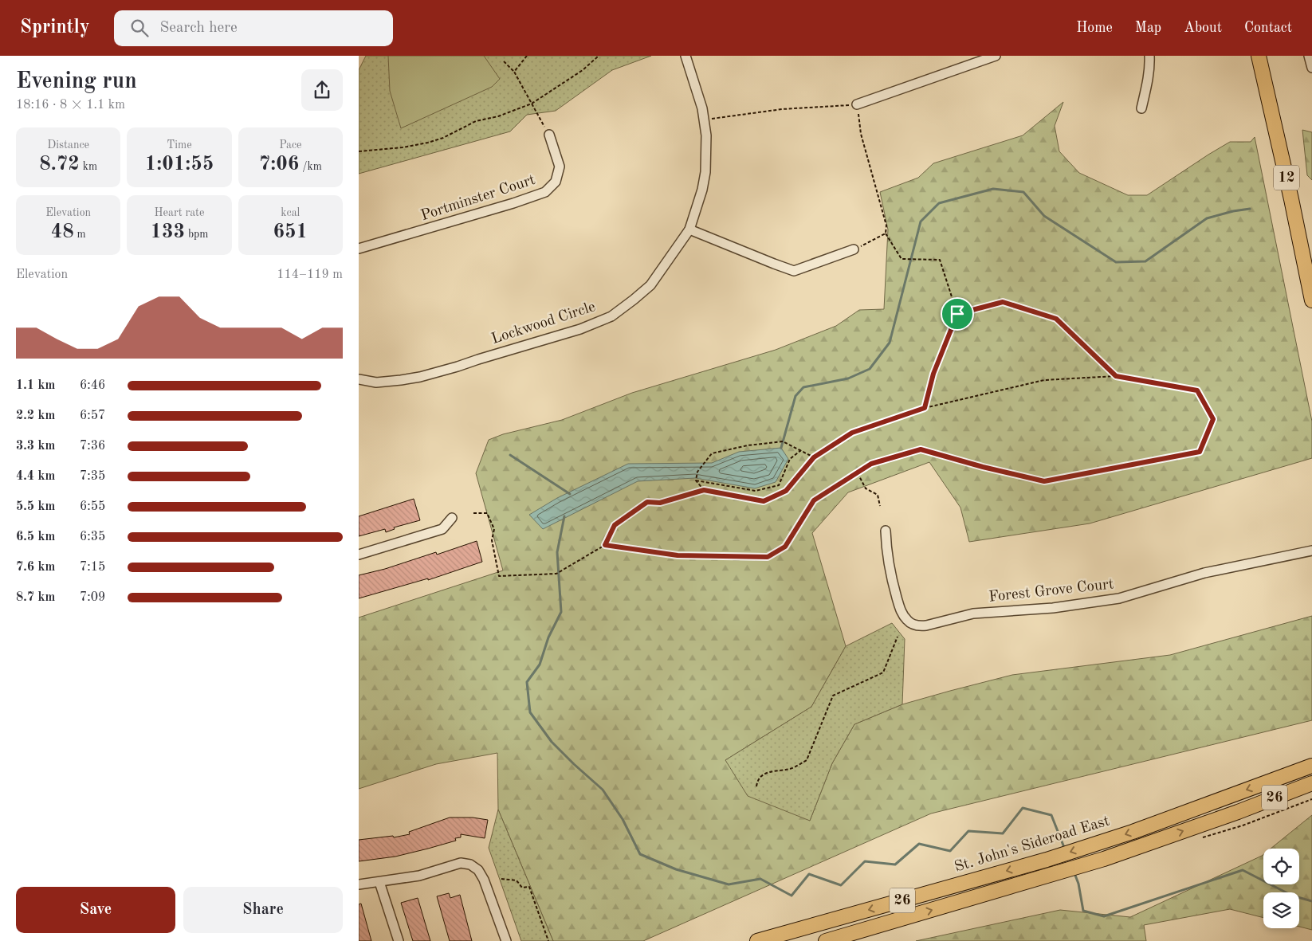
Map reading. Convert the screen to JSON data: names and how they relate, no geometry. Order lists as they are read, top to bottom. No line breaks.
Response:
{"streets":{"main road":["12","26","St. John's Sideroad East"],"street":["Portminster Court","Lockwood Circle","Forest Grove Court"]},"page":{"header":"Sprintly","search":"Search here","nav":["Home","Map","About","Contact"],"heading":["Evening run","18:16 · 8 × 1.1 km"],"stats":[["Distance","8.72 km"],["Time","1:01:55"],["Pace","7:06 /km"],["Elevation","48 m"],["Heart rate","133 bpm"],["kcal","651"]],"chart":["Elevation","114–119 m"],"list":[{"name":"1.1 km","note":"6:46"},{"name":"2.2 km","note":"6:57"},{"name":"3.3 km","note":"7:36"},{"name":"4.4 km","note":"7:35"},{"name":"5.5 km","note":"6:55"},{"name":"6.5 km","note":"6:35"},{"name":"7.6 km","note":"7:15"},{"name":"8.7 km","note":"7:09"}],"buttons":["Save","Share"]}}
